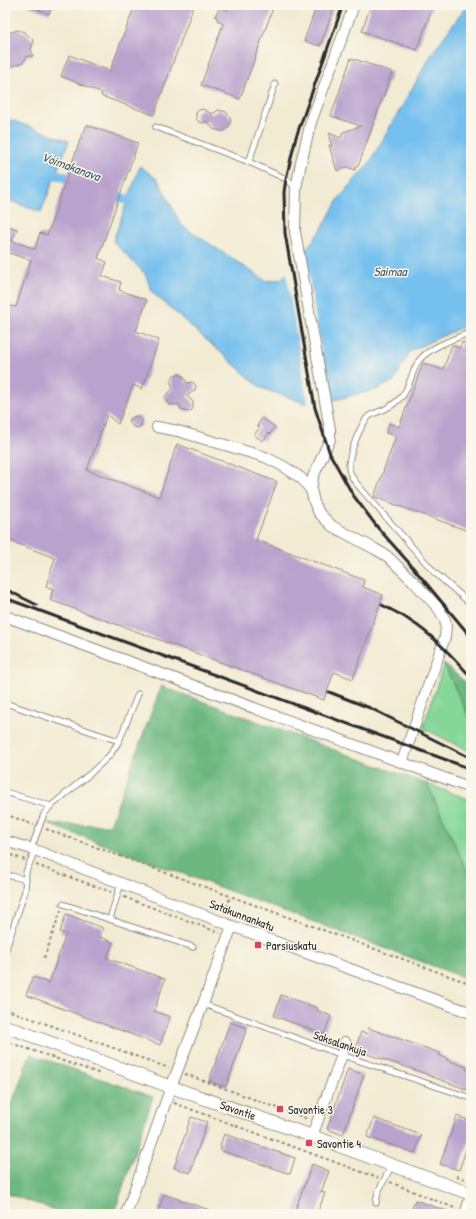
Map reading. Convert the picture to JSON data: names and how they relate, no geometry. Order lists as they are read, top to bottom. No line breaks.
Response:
{"streets":{"street":["Satakunnankatu","Savontie"],"lane":["Saksalankuja"]},"water":["Voimakanava","Saimaa"],"places":{"transit":["Parsiuskatu","Savontie 3","Savontie 4"]}}
